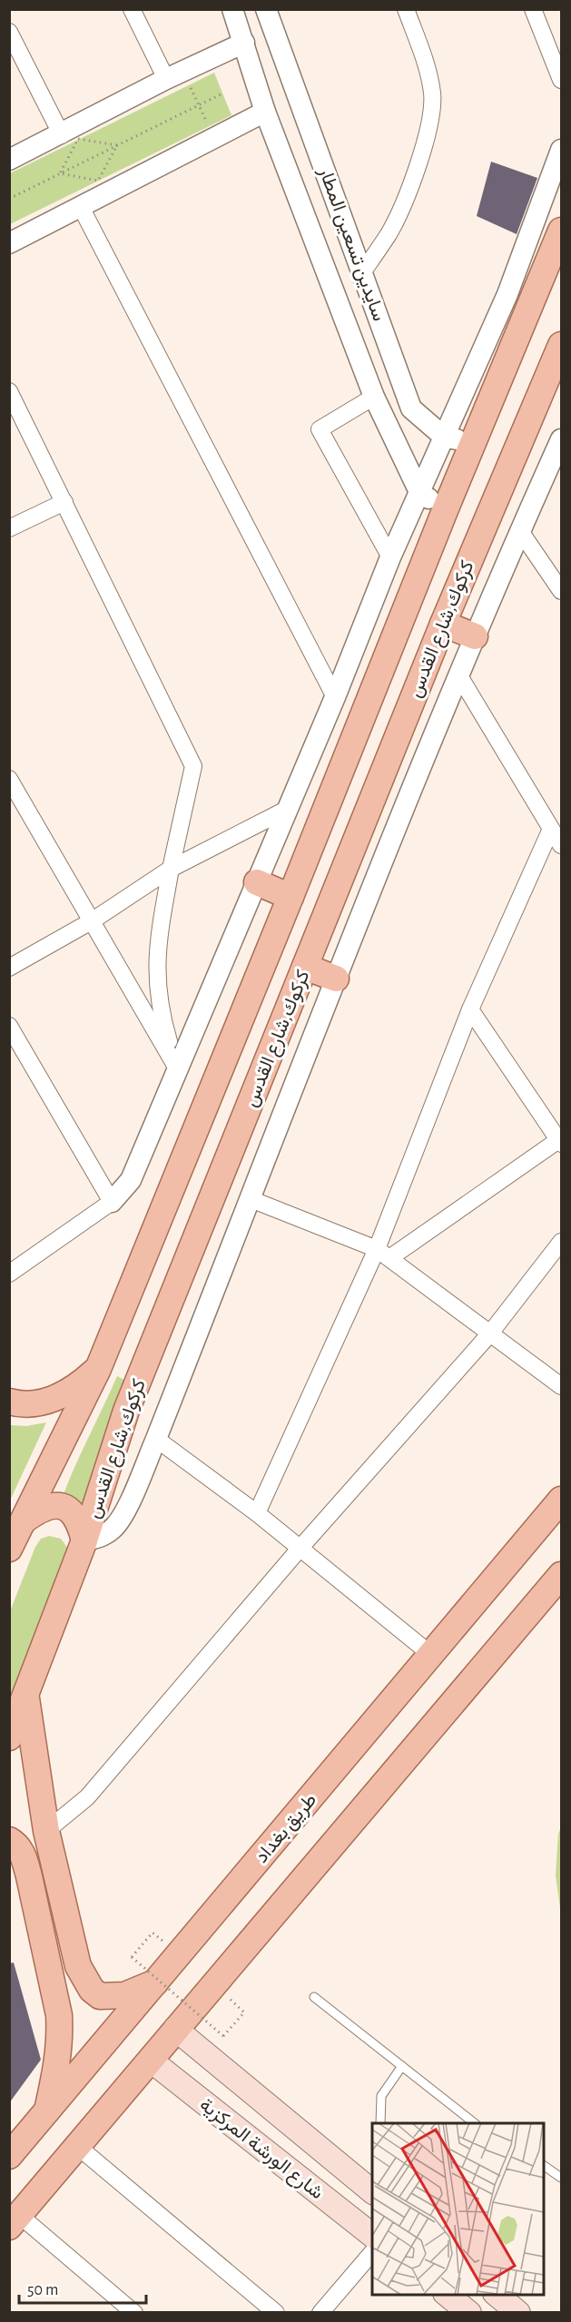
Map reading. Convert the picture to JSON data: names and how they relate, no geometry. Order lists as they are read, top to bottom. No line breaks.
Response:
{"streets":{"main road":["كركوك,شارع القدس","طريق بغداد","شارع الورشة المركزية"],"street":["سايدين تسعين المطار"]},"scale_bar":"50 m"}
